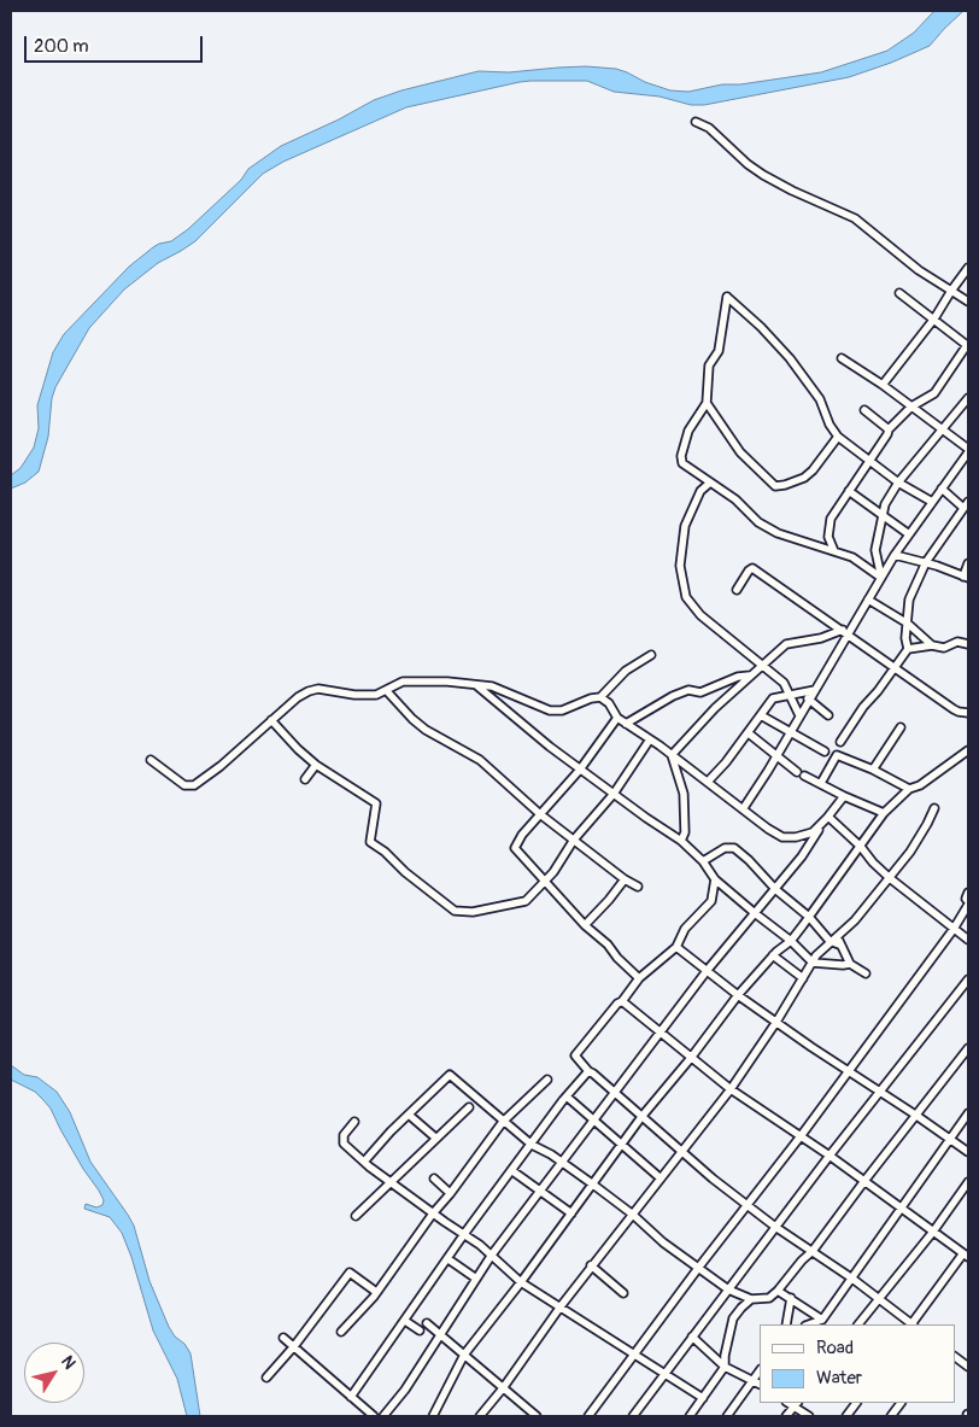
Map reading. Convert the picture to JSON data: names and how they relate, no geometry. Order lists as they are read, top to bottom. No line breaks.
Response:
{"legend":["Road","Water"],"scale_bar":"200 m","north":"top right"}
